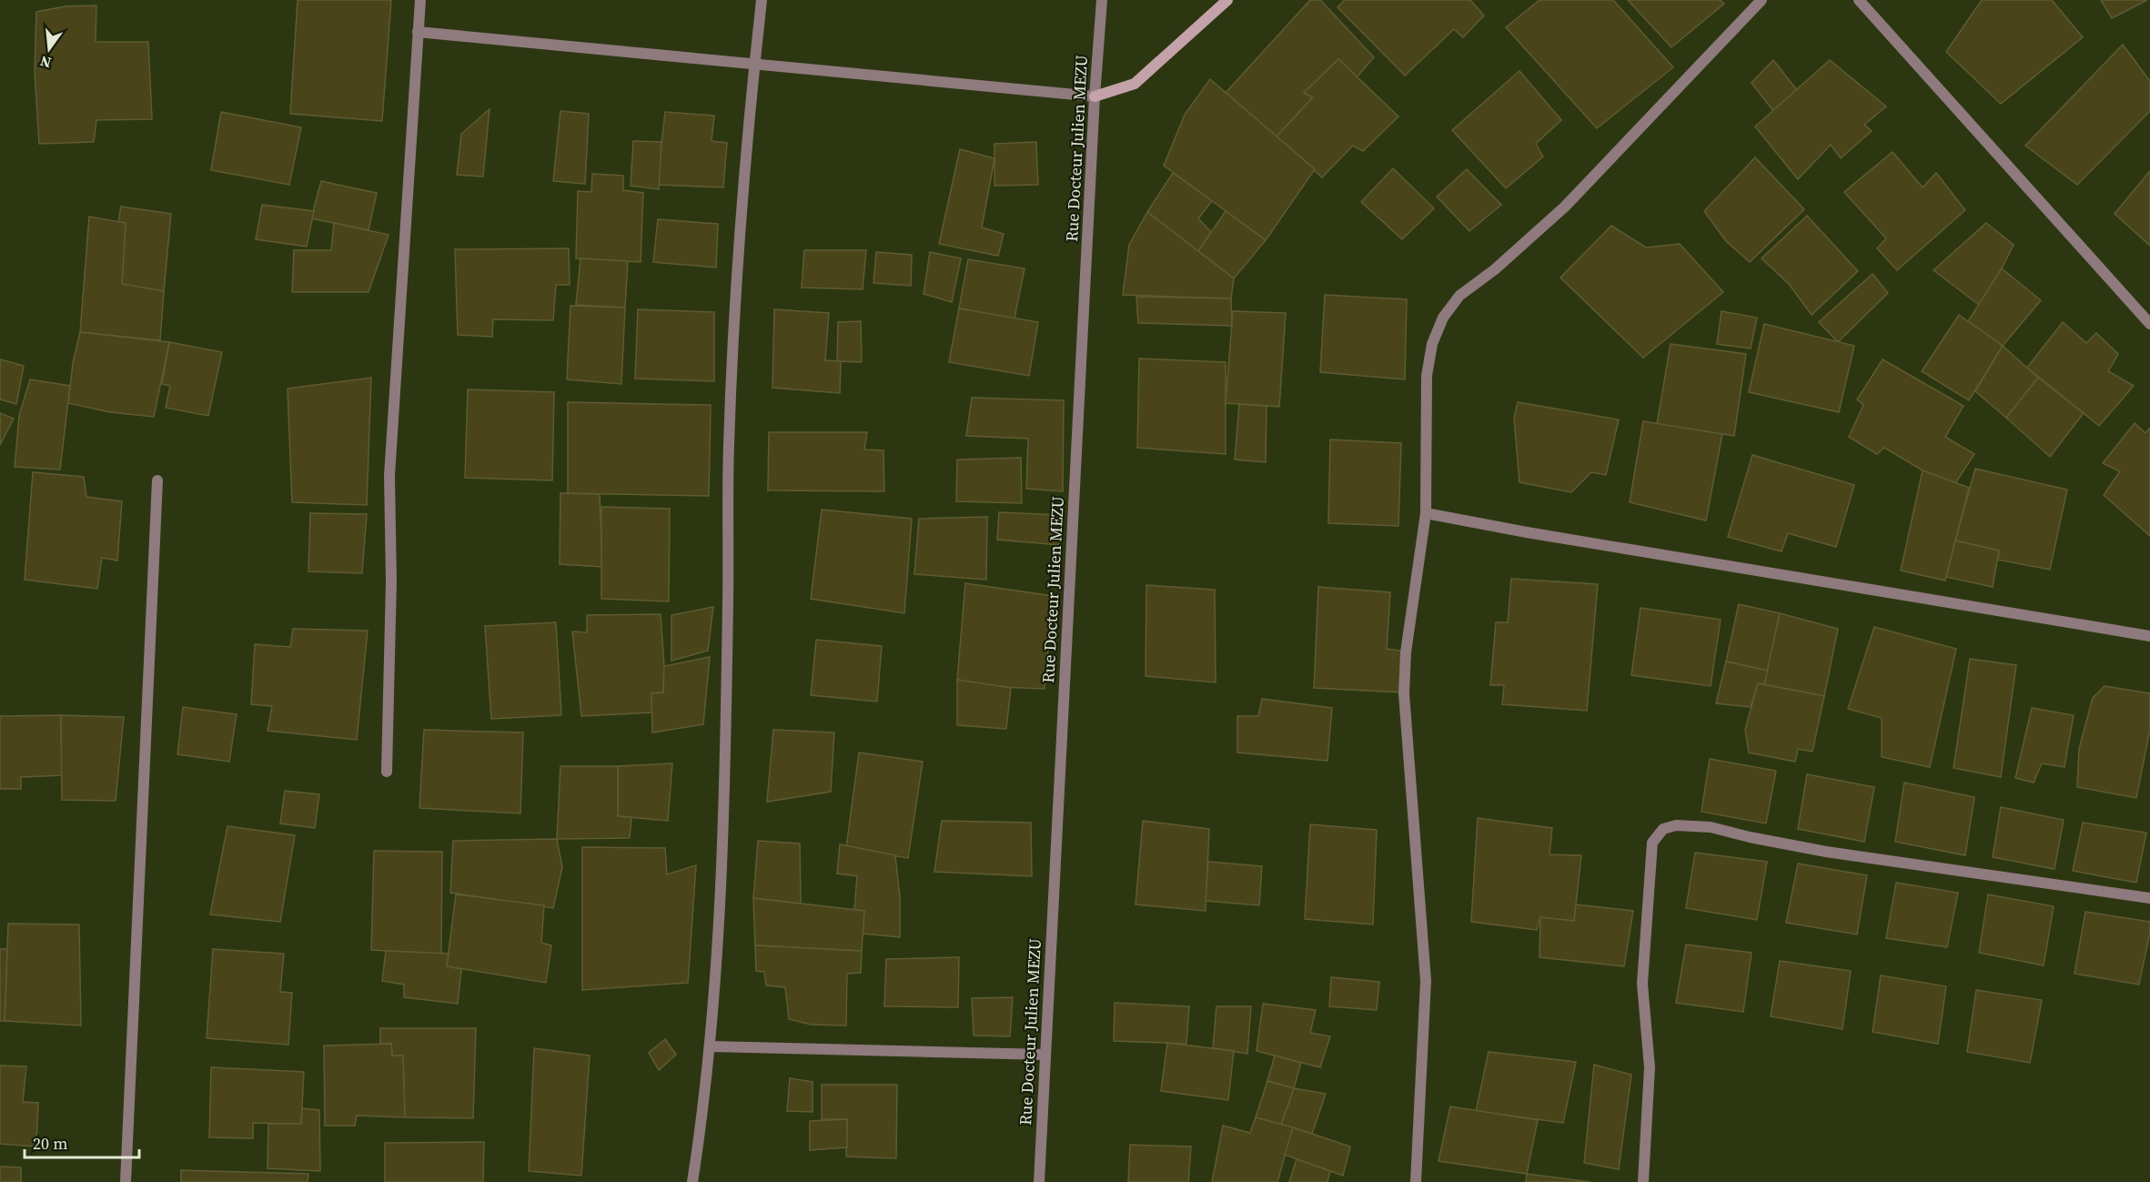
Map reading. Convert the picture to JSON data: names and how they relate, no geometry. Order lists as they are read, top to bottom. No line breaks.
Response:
{"streets":{"street":["Rue Docteur Julien MEZU"]},"scale_bar":"20 m","north":"bottom"}
